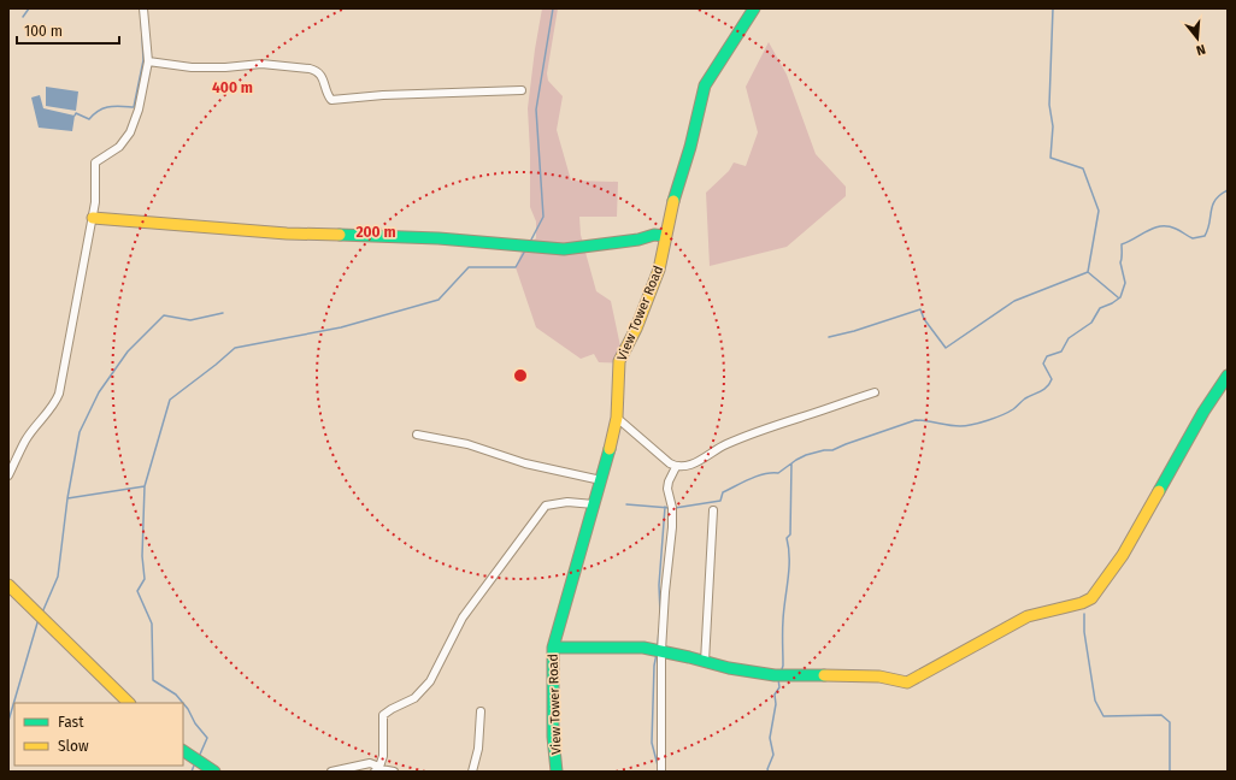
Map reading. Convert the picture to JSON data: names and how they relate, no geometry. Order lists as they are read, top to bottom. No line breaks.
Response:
{"streets":{"street":["View Tower Road"]},"legend":["Fast","Slow"],"scale_bar":"100 m","north":"bottom","rings":["400 m","200 m"]}
